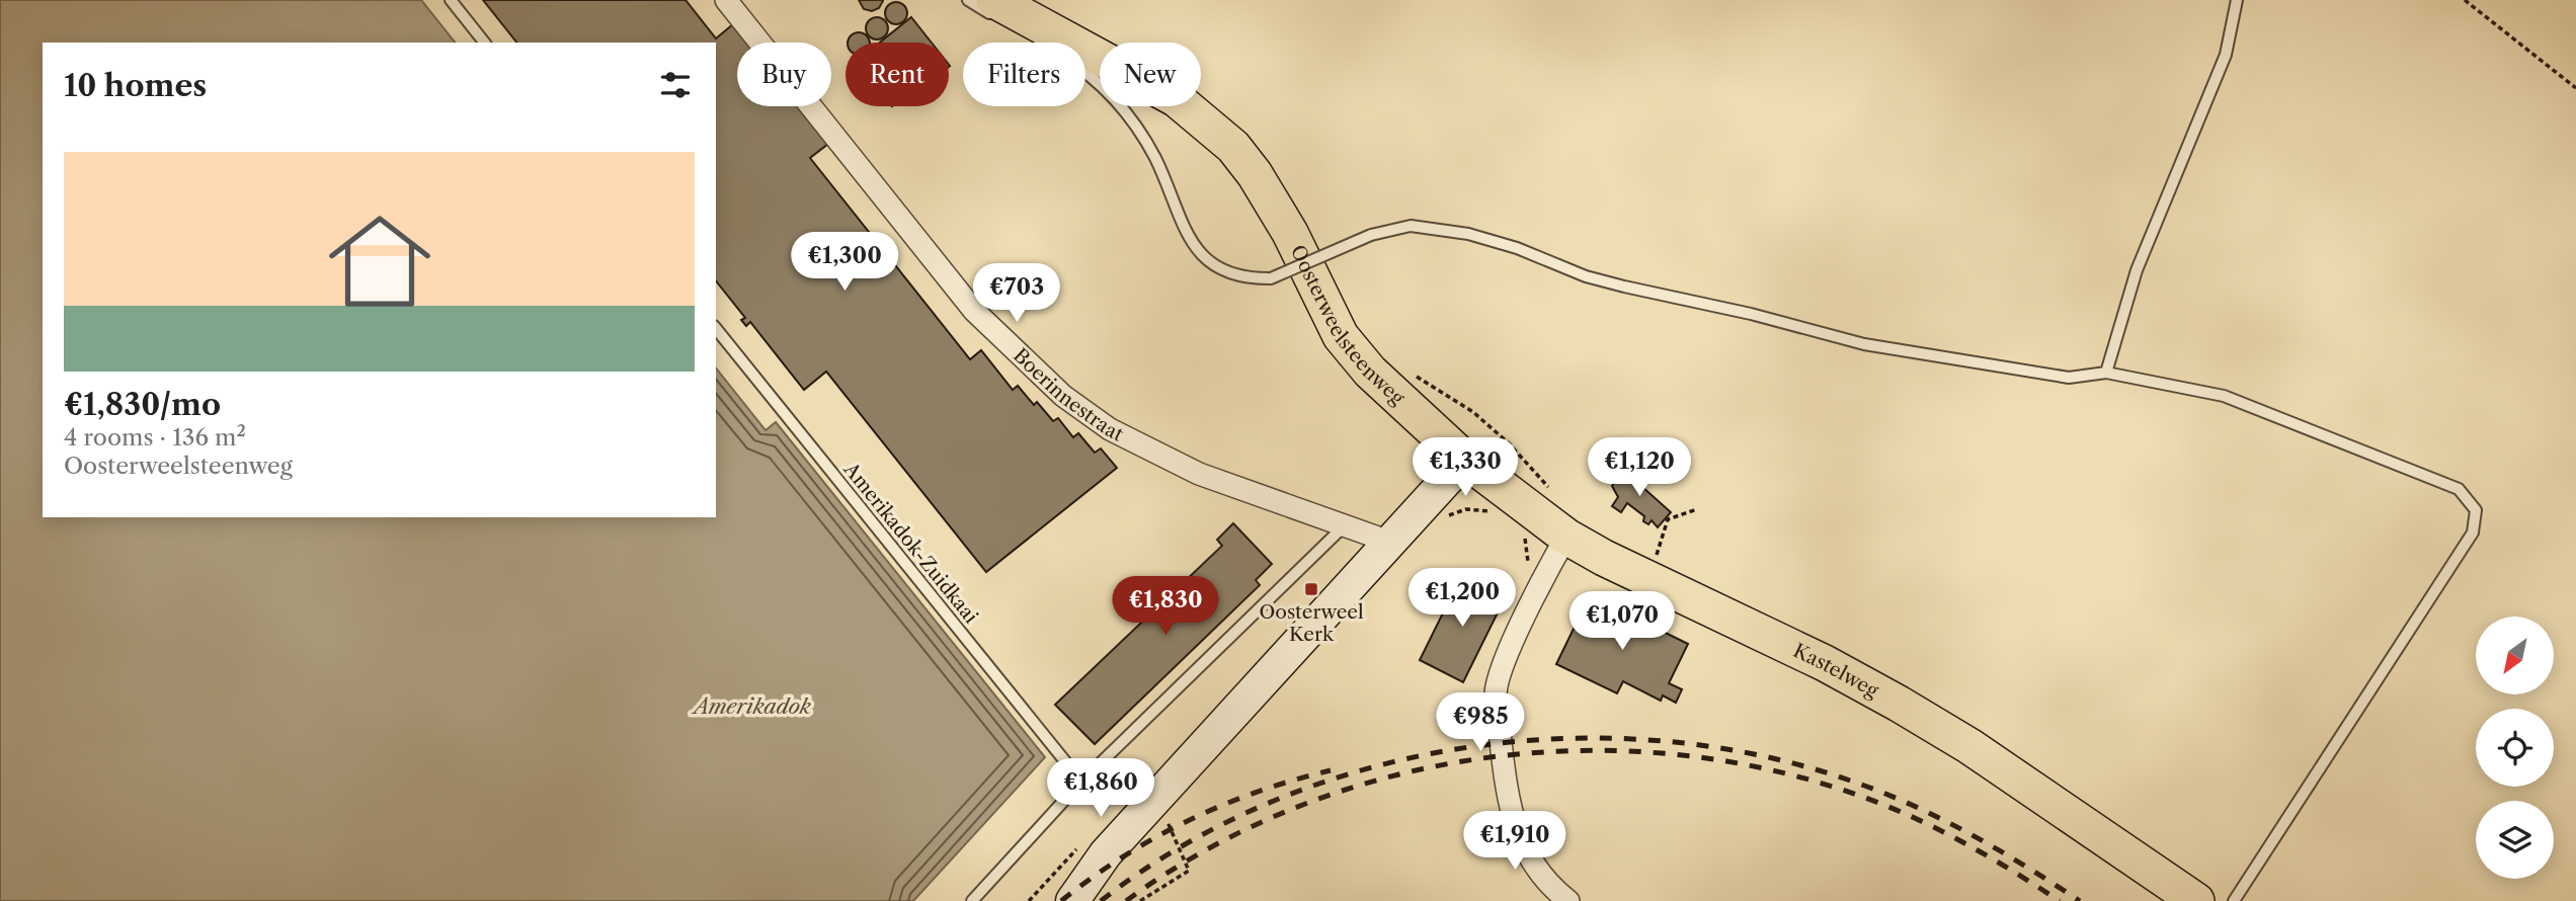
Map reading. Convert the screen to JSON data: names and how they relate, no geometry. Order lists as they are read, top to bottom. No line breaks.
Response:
{"streets":{"main road":["Oosterweelsteenweg","Kastelweg"],"street":["Boerinnestraat"],"lane":["Amerikadok-Zuidkaai"]},"crossings":[["Oosterweelsteenweg","Kastelweg"]],"water":["Amerikadok"],"places":{"transit":["Oosterweel Kerk"]},"north":"bottom left","page":{"chip":["Buy","Rent","Filters","New"],"heading":"10 homes","list":[{"name":"€1,830/mo","note":"4 rooms · 136 m² · Oosterweelsteenweg"}],"price":["€1,300","€703","€1,330","€1,120","€1,200","€1,830","€1,070","€985","€1,860","€1,910"]}}
